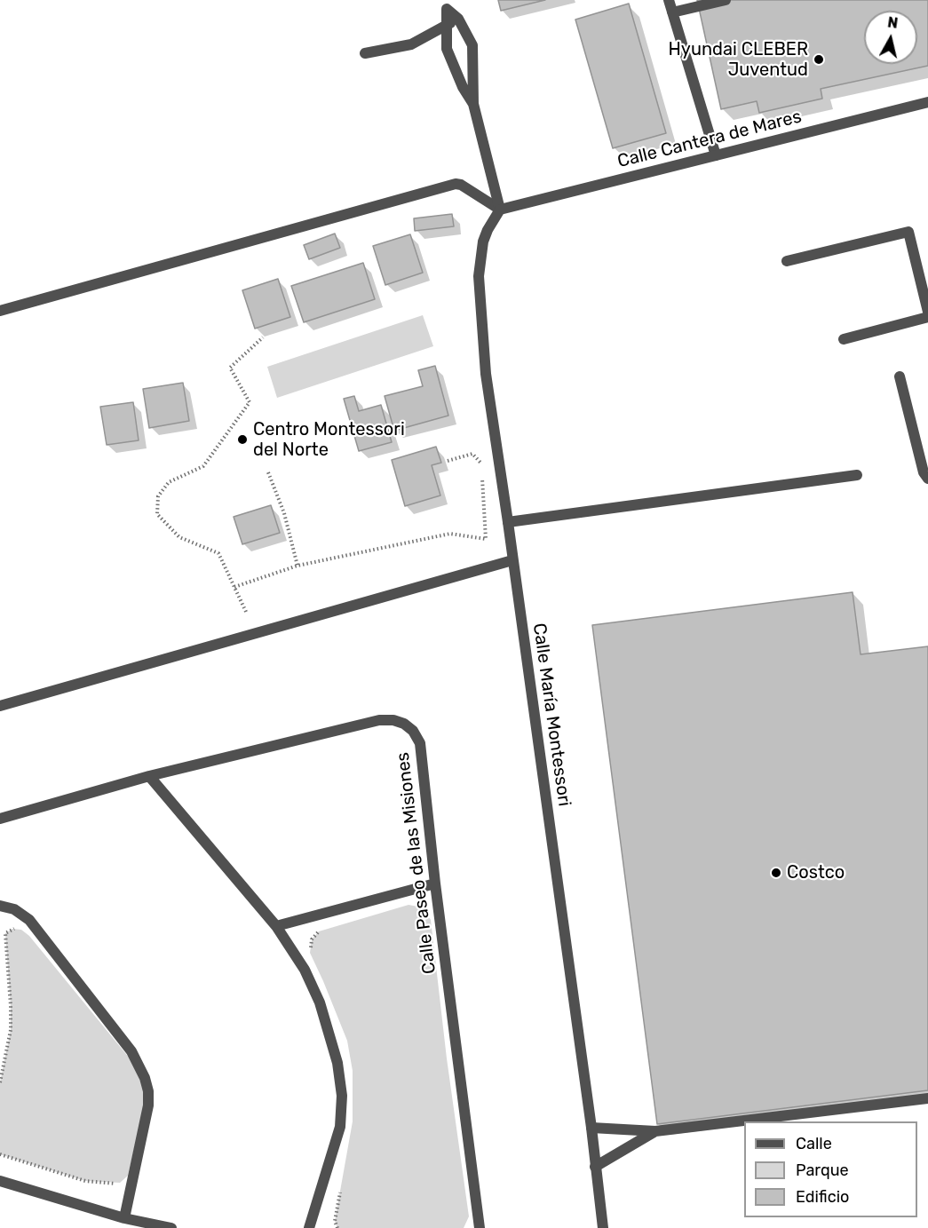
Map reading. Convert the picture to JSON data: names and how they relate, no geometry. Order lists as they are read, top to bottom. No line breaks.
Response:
{"streets":{"street":["Calle Cantera de Mares","Calle María Montessori","Calle Paseo de las Misiones"]},"crossings":[["Calle Cantera de Mares","Calle María Montessori"]],"places":["Hyundai CLEBER Juventud","Centro Montessori del Norte","Costco"],"legend":["Calle","Parque","Edificio"],"north":"top"}
